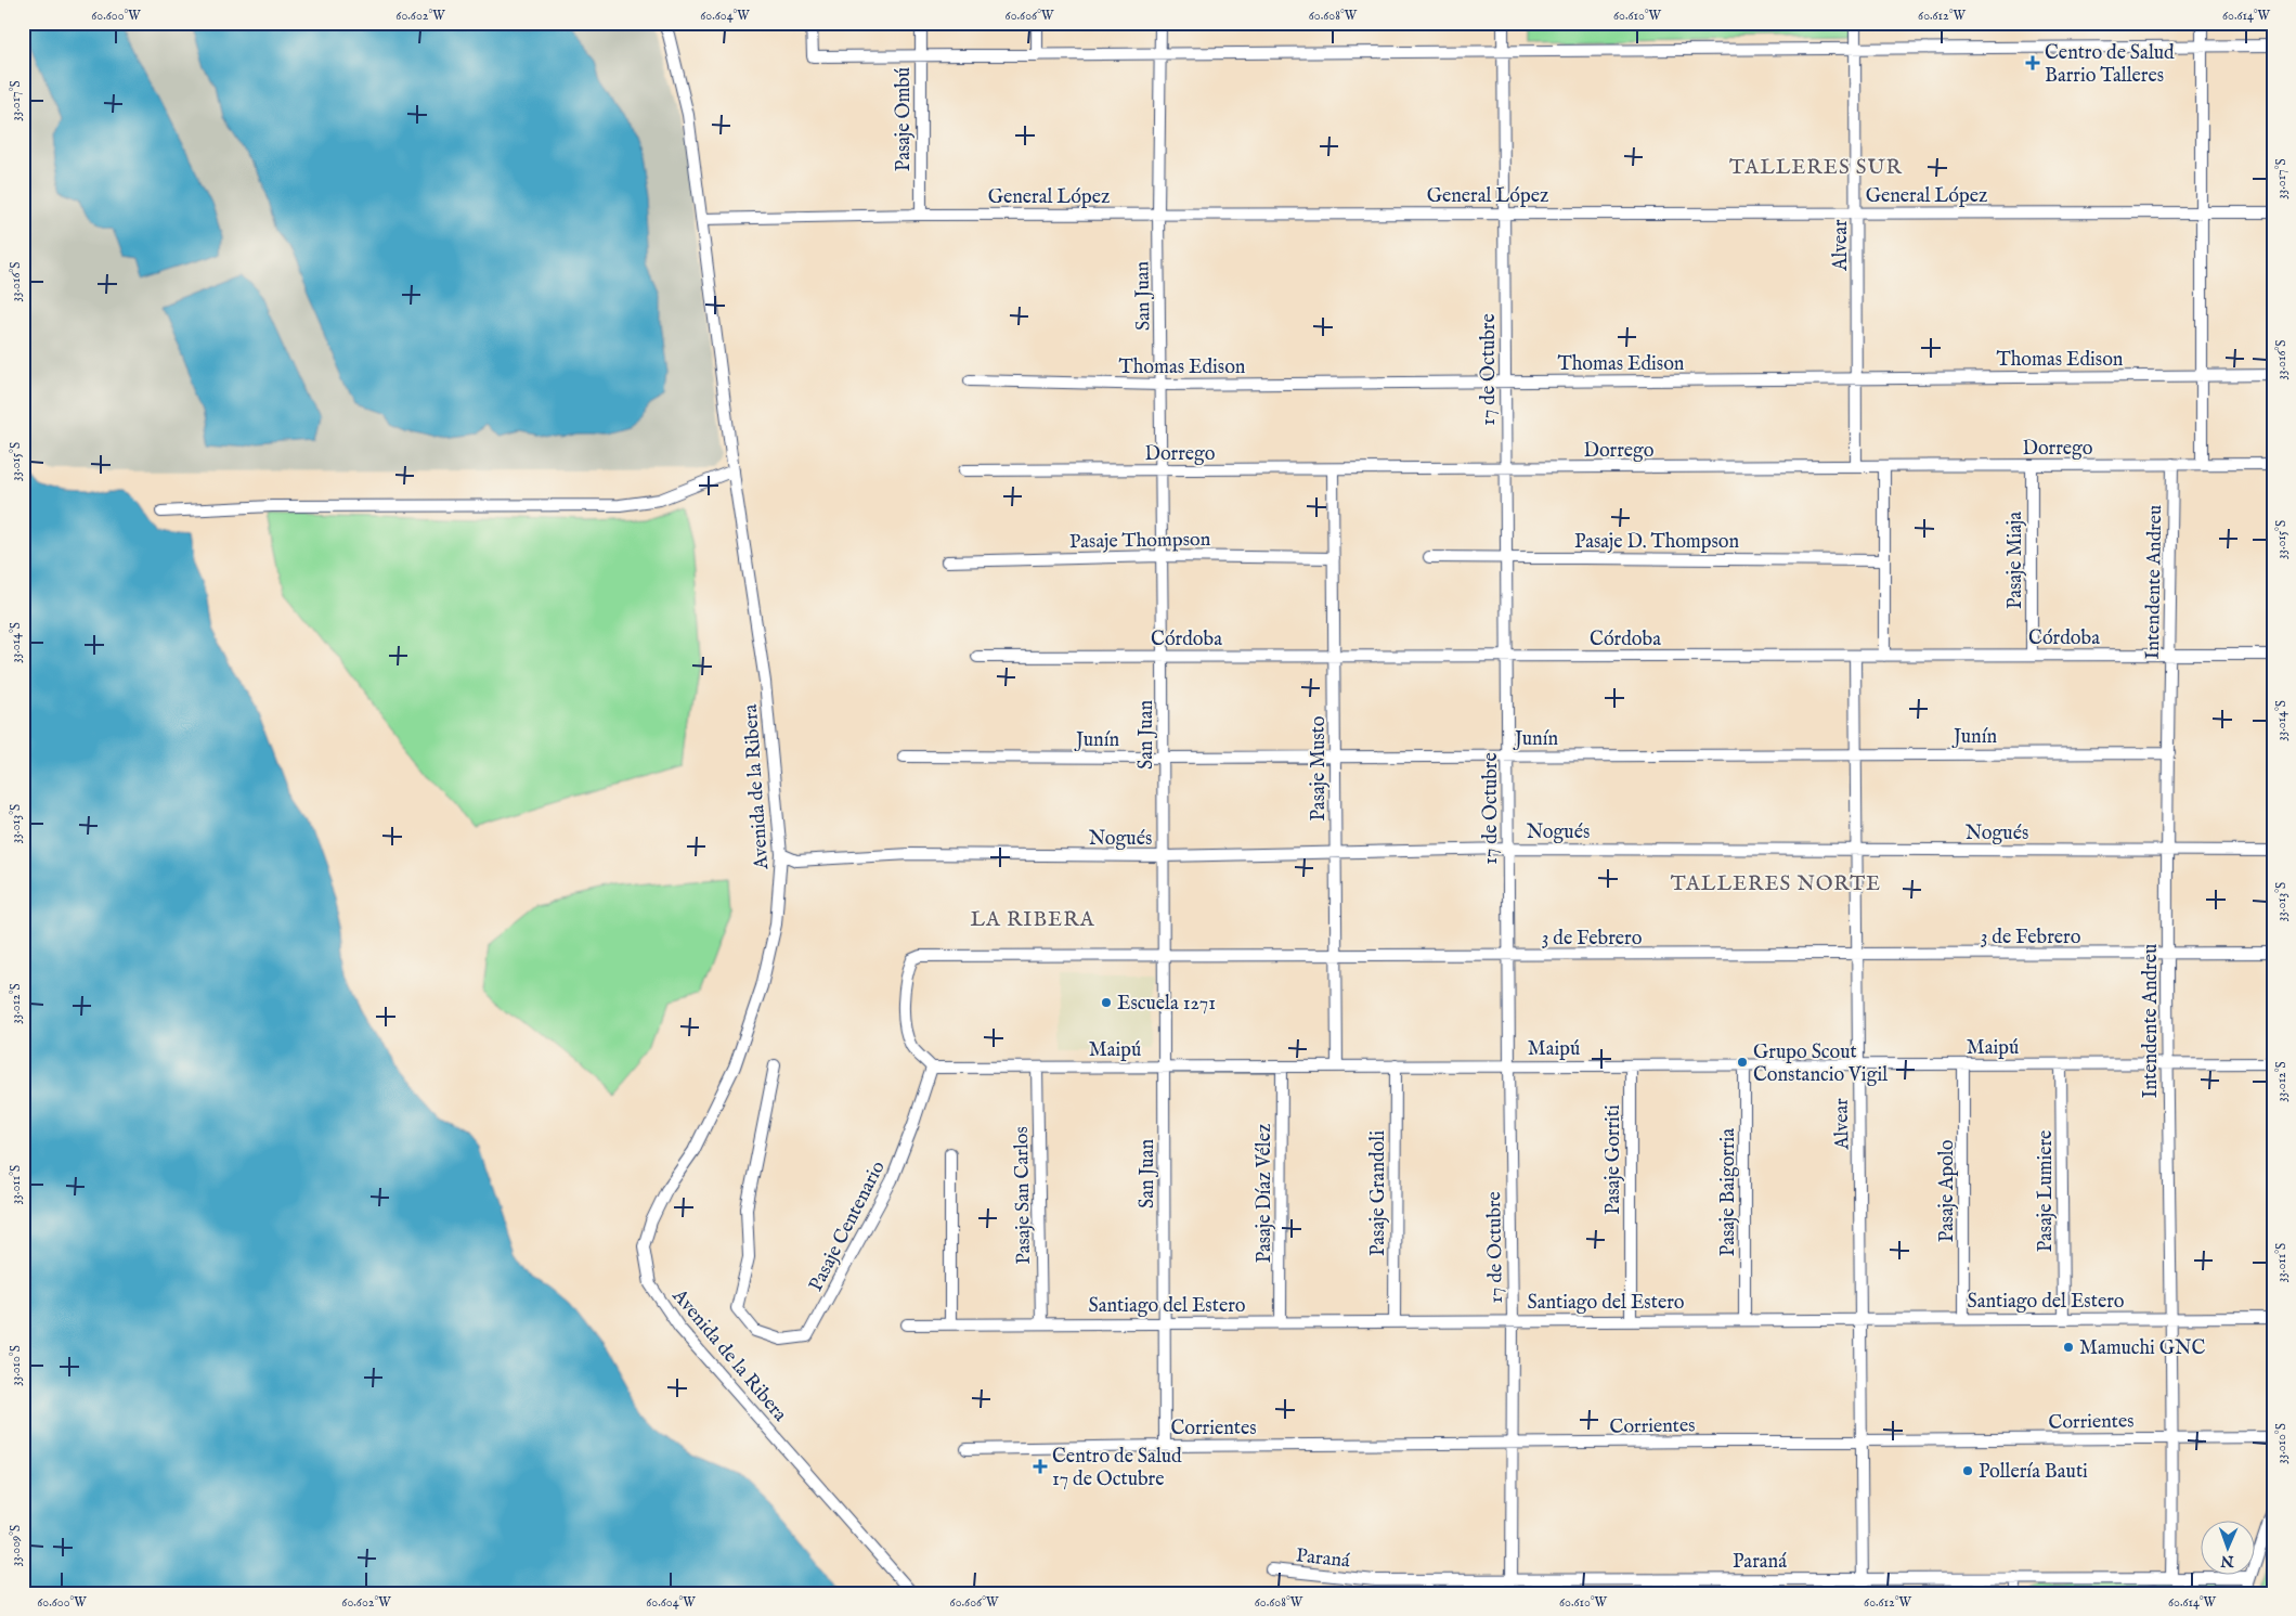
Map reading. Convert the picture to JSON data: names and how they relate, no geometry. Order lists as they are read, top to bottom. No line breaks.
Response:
{"streets":{"street":["Pasaje Ombú","General López","Alvear","San Juan","Thomas Edison","17 de Octubre","Dorrego","Pasaje Thompson","Pasaje D. Thompson","Pasaje Miaja","Intendente Andreu","Córdoba","Junín","Pasaje Musto","Avenida de la Ribera","Nogués","3 de Febrero","Maipú","Pasaje Gorriti","Pasaje Apolo","Pasaje Lumiere","Pasaje Baigorria","Pasaje Díaz Vélez","Pasaje Grandoli","Pasaje San Carlos","Pasaje Centenario","Santiago del Estero","Corrientes","Paraná"]},"crossings":[["Pasaje Ombú","General López"],["General López","Alvear"],["General López","San Juan"],["General López","17 de Octubre"],["General López","Avenida de la Ribera"],["Alvear","Thomas Edison"],["Alvear","Dorrego"],["Alvear","Córdoba"],["Alvear","Junín"],["Alvear","Nogués"],["Alvear","3 de Febrero"],["Alvear","Maipú"],["Alvear","Santiago del Estero"],["Alvear","Corrientes"],["Alvear","Paraná"],["San Juan","Thomas Edison"],["San Juan","Dorrego"],["San Juan","Pasaje Thompson"],["San Juan","Córdoba"],["San Juan","Junín"],["San Juan","Nogués"],["San Juan","3 de Febrero"],["San Juan","Maipú"],["San Juan","Santiago del Estero"],["San Juan","Corrientes"],["Thomas Edison","17 de Octubre"],["17 de Octubre","Dorrego"],["17 de Octubre","Pasaje D. Thompson"],["17 de Octubre","Córdoba"],["17 de Octubre","Junín"],["17 de Octubre","Nogués"],["17 de Octubre","3 de Febrero"],["17 de Octubre","Maipú"],["17 de Octubre","Santiago del Estero"],["17 de Octubre","Corrientes"],["17 de Octubre","Paraná"],["Dorrego","Pasaje Miaja"],["Dorrego","Intendente Andreu"],["Dorrego","Pasaje Musto"],["Pasaje Thompson","Pasaje Musto"],["Pasaje Miaja","Córdoba"],["Intendente Andreu","Córdoba"],["Intendente Andreu","Junín"],["Intendente Andreu","Nogués"],["Intendente Andreu","3 de Febrero"],["Intendente Andreu","Maipú"],["Intendente Andreu","Santiago del Estero"],["Intendente Andreu","Corrientes"],["Intendente Andreu","Paraná"],["Córdoba","Pasaje Musto"],["Junín","Pasaje Musto"],["Pasaje Musto","Nogués"],["Pasaje Musto","3 de Febrero"],["Pasaje Musto","Maipú"],["Avenida de la Ribera","Nogués"],["3 de Febrero","Maipú"],["3 de Febrero","Pasaje Centenario"],["Maipú","Pasaje Gorriti"],["Maipú","Pasaje Apolo"],["Maipú","Pasaje Lumiere"],["Maipú","Pasaje Baigorria"],["Maipú","Pasaje Díaz Vélez"],["Maipú","Pasaje Grandoli"],["Maipú","Pasaje San Carlos"],["Maipú","Pasaje Centenario"],["Pasaje Gorriti","Santiago del Estero"],["Pasaje Apolo","Santiago del Estero"],["Pasaje Lumiere","Santiago del Estero"],["Pasaje Baigorria","Santiago del Estero"],["Pasaje Díaz Vélez","Santiago del Estero"],["Pasaje Grandoli","Santiago del Estero"],["Pasaje San Carlos","Santiago del Estero"]],"districts":["TALLERES SUR","TALLERES NORTE","LA RIBERA"],"places":{"health":["Centro de Salud Barrio Talleres","Centro de Salud 17 de Octubre"],"other":["Escuela 1271","Grupo Scout Constancio Vigil","Mamuchi GNC","Pollería Bauti"]},"north":"bottom","coordinates":["60.600°W","60.602°W","60.604°W","60.606°W","60.608°W","60.610°W","60.612°W","60.614°W","33.017°S","33.016°S","33.015°S","33.014°S","33.013°S","33.012°S","33.011°S","33.010°S","33.009°S"]}
